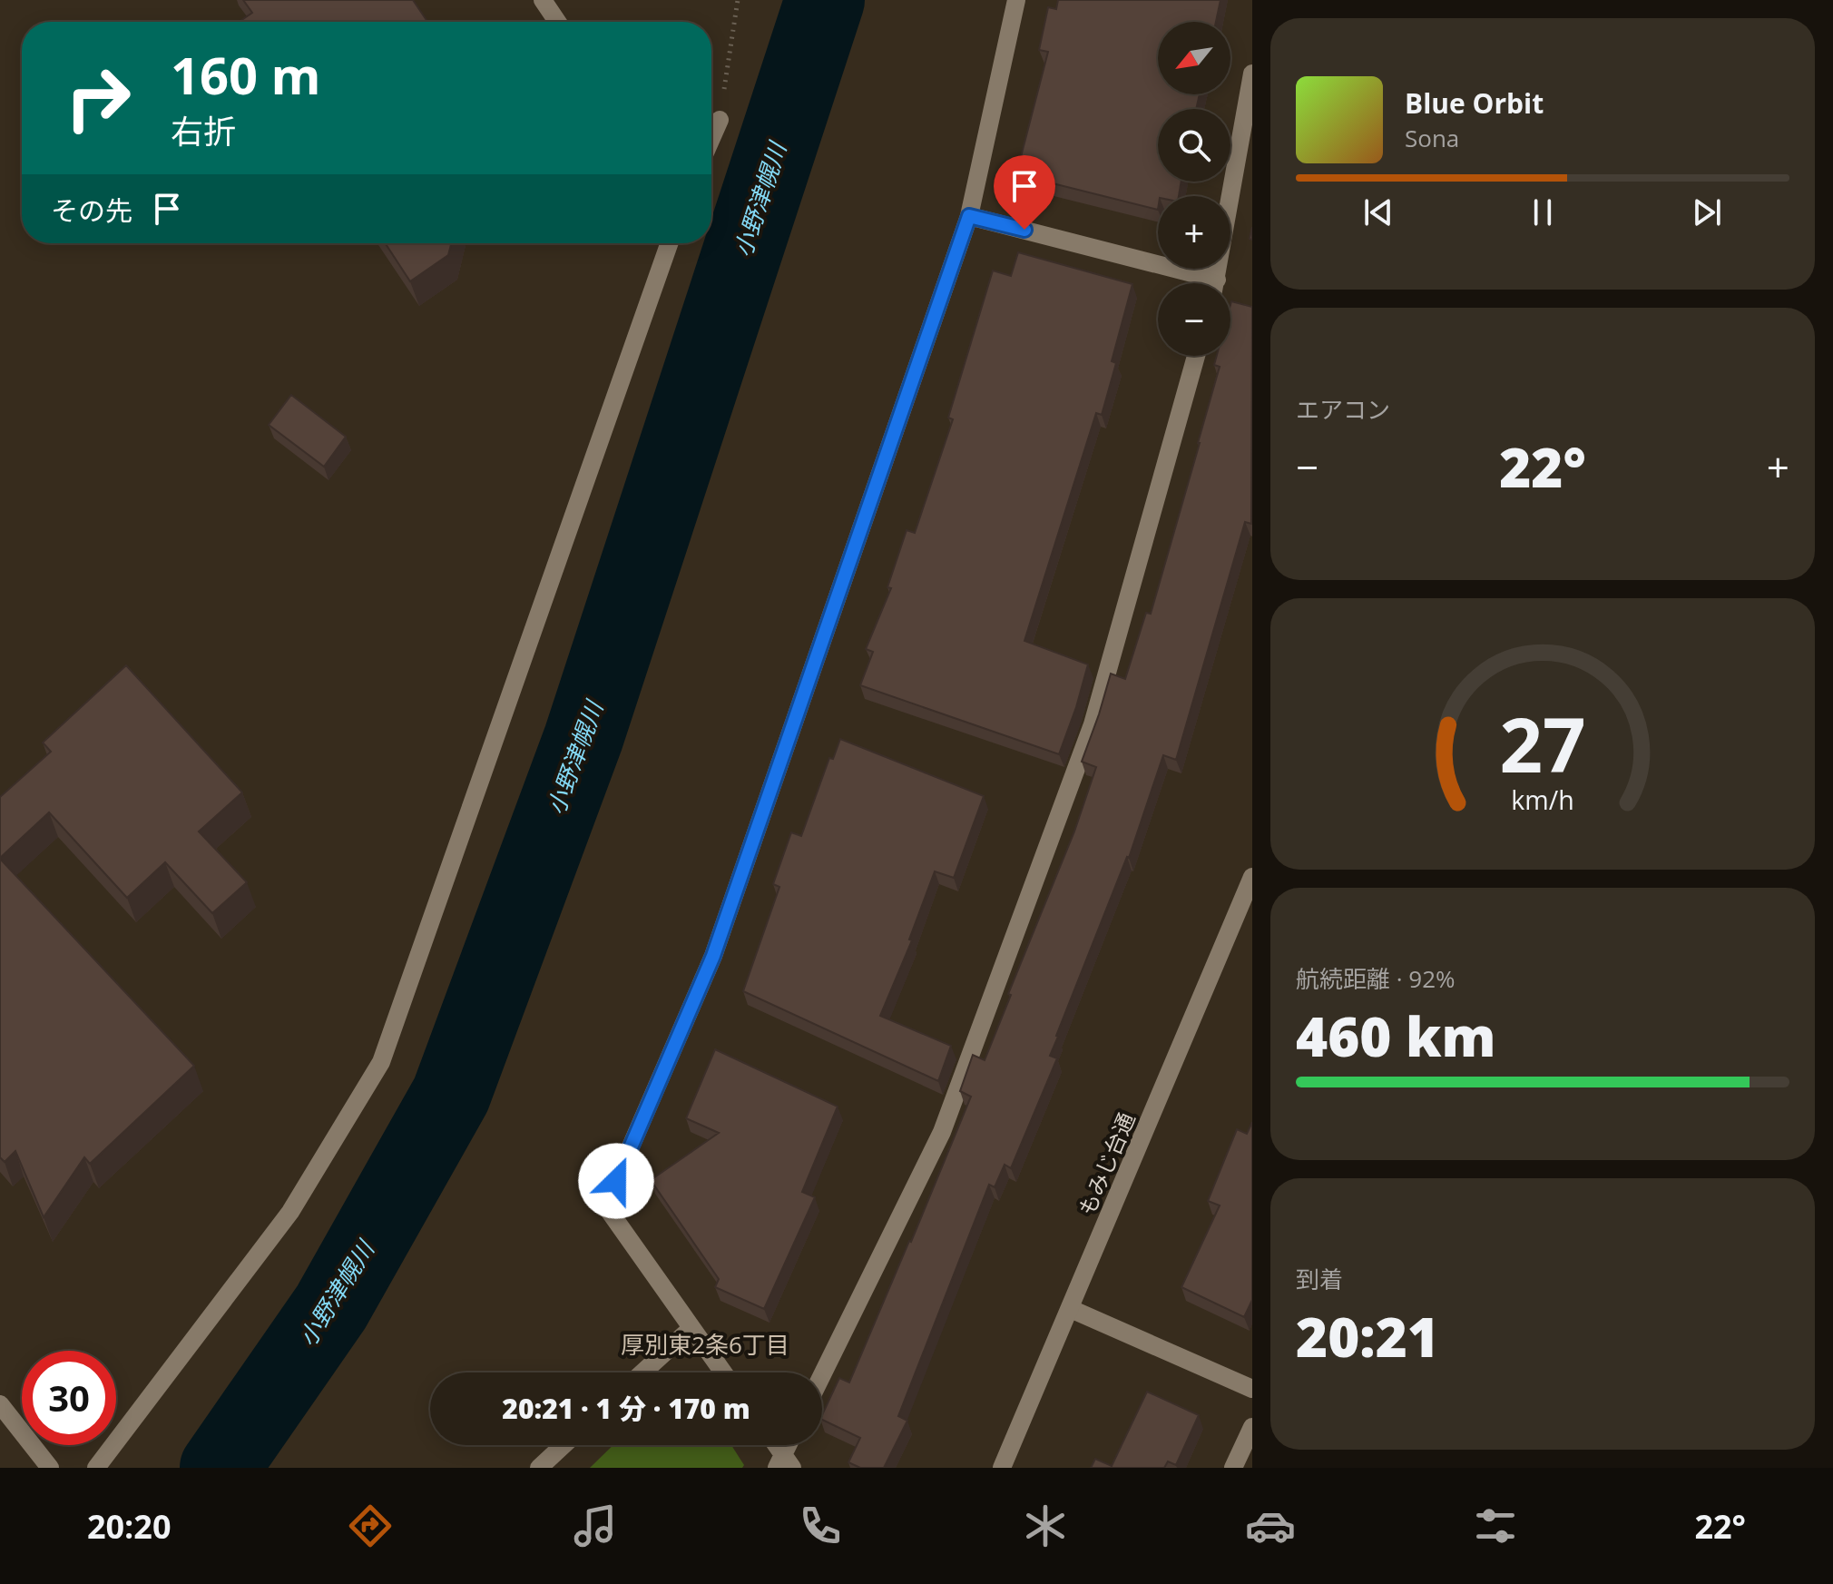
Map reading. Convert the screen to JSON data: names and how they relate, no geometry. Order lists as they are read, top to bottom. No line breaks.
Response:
{"streets":{"street":["もみじ台通"]},"districts":["厚別東2条6丁目"],"water":["小野津幌川"],"north":"bottom left","page":{"map_buttons":["+","−"],"turn":["160 m","右折"],"song":["Blue Orbit","Sona"],"then":"その先","tile":["エアコン",["航続距離 · 92%","460 km"],["到着","20:21"]],"heat":["−","22°","+"],"limit":"30","trip":"20:21 · 1 分 · 170 m","tabs":["20:20","22°"],"gauge":["27","km/h"]}}
